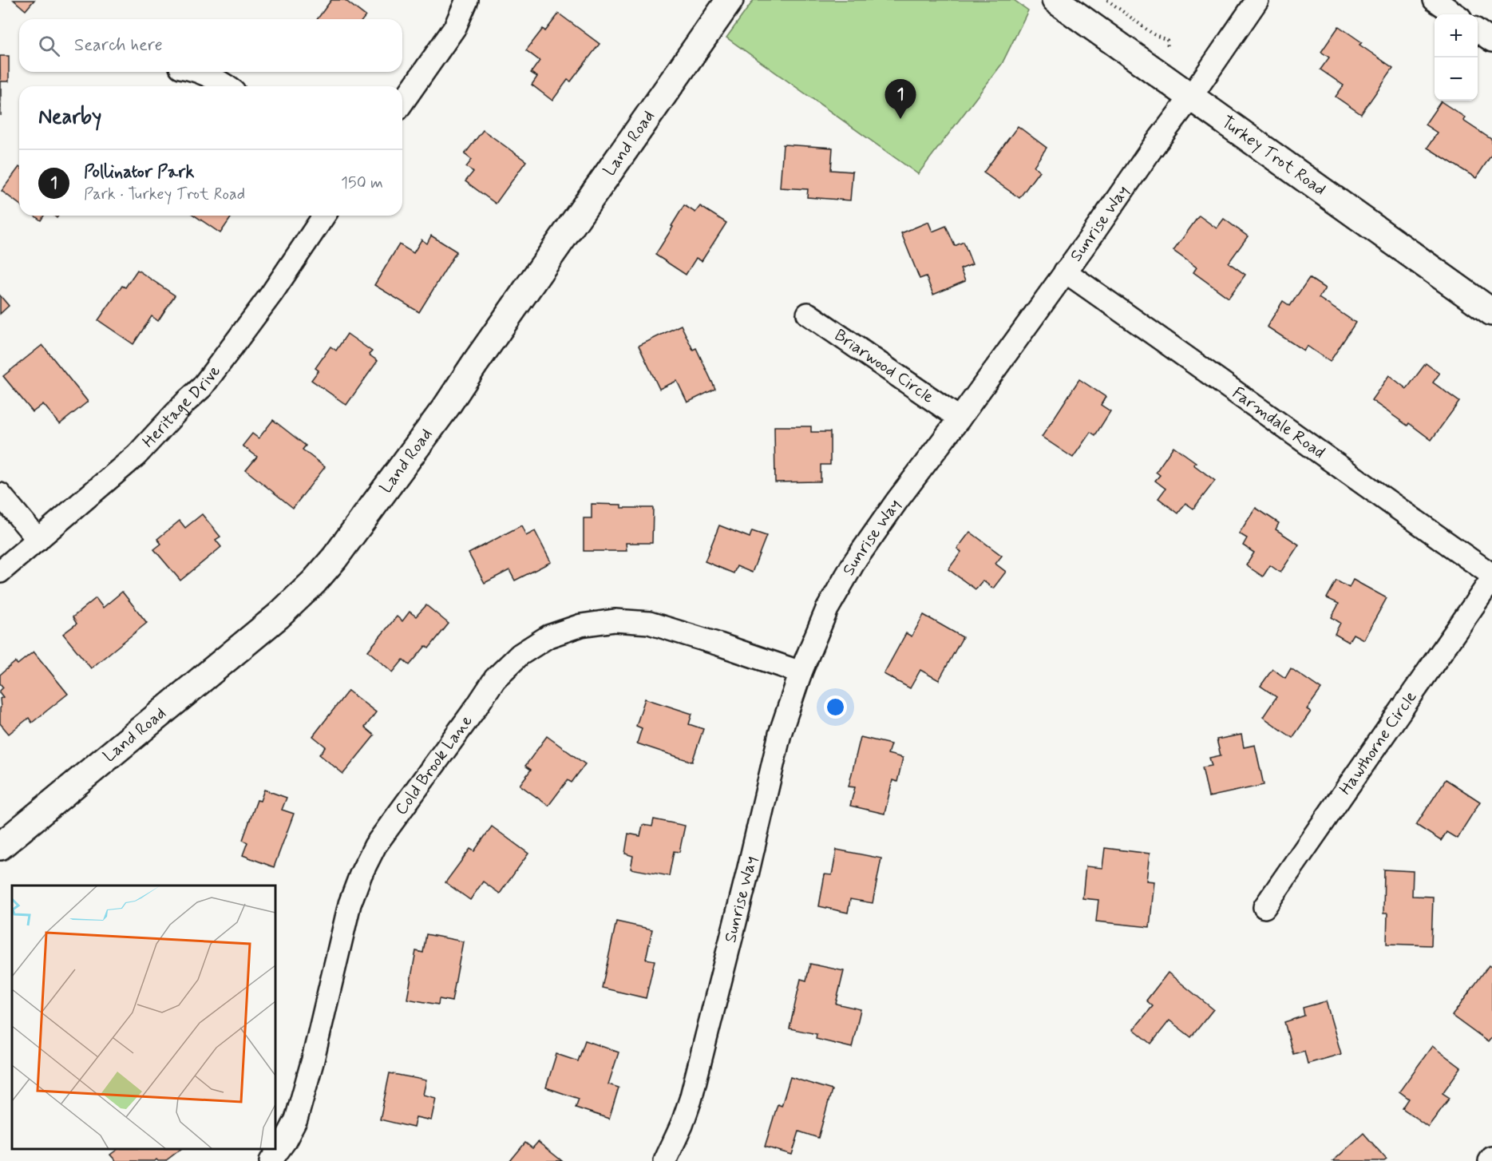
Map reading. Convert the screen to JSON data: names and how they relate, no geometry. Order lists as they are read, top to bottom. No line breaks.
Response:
{"streets":{"street":["Land Road","Turkey Trot Road","Sunrise Way","Briarwood Circle","Heritage Drive","Farmdale Road","Hawthorne Circle","Cold Brook Lane"]},"crossings":[["Turkey Trot Road","Sunrise Way"],["Sunrise Way","Briarwood Circle"],["Sunrise Way","Farmdale Road"],["Sunrise Way","Cold Brook Lane"]],"page":{"map_buttons":["+","−"],"search":"Search here","pins":"1","heading":"Nearby","list":[{"mark":"1","name":"Pollinator Park","note":"Park · Turkey Trot Road","value":"150 m"}]}}
